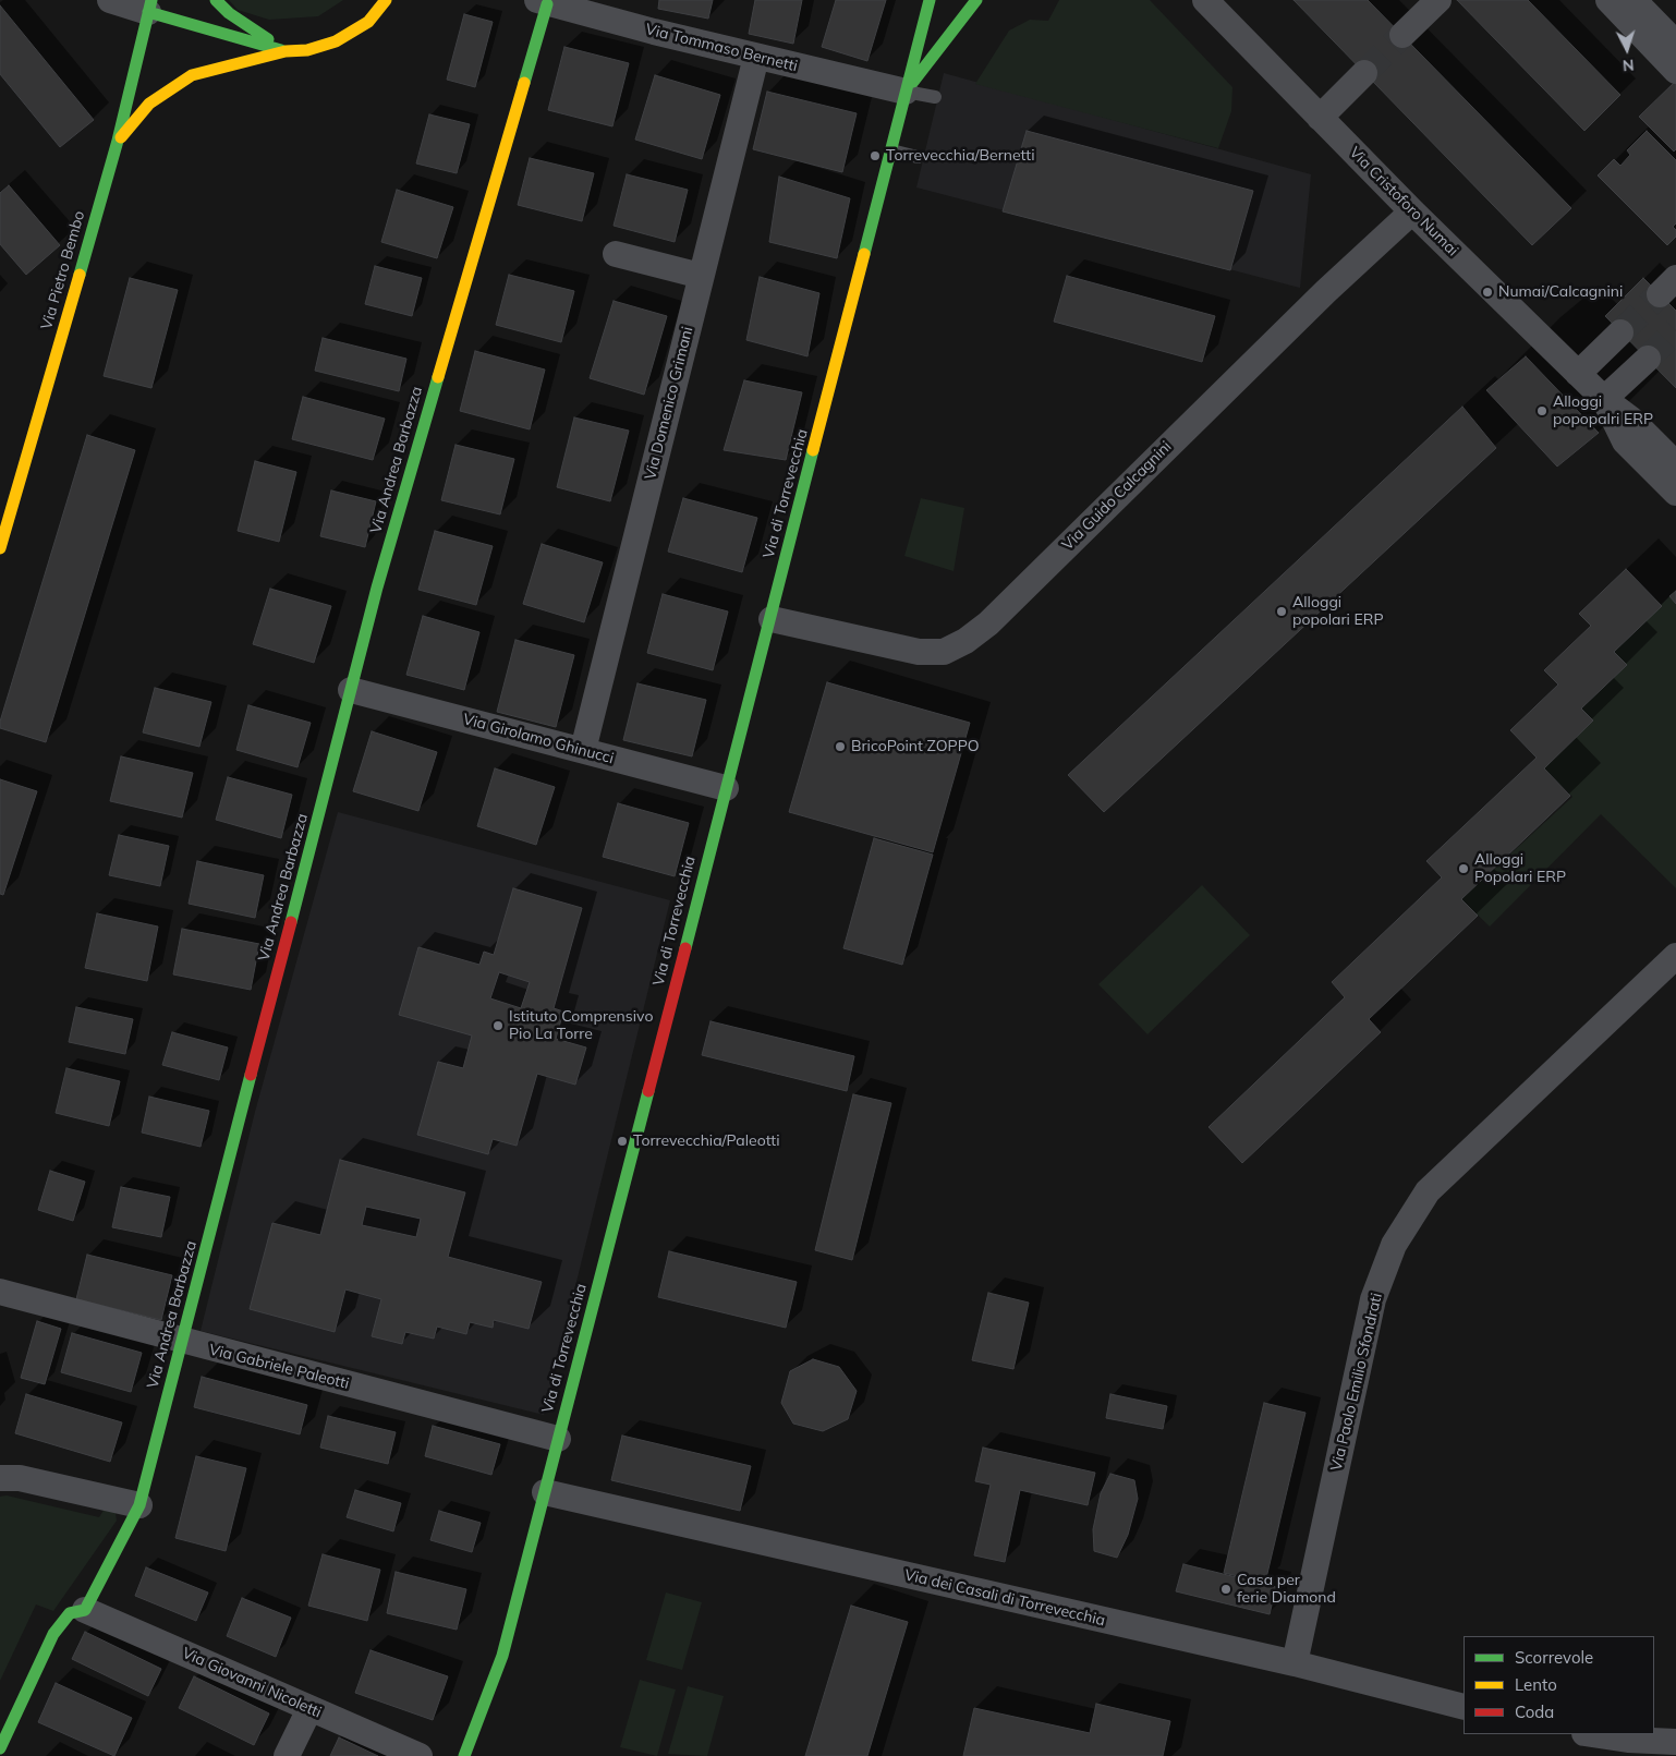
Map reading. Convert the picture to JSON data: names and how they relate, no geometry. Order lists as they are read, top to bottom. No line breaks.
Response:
{"streets":{"street":["Via Tommaso Bernetti","Via Cristoforo Numai","Via Pietro Bembo","Via Domenico Grimani","Via Andrea Barbazza","Via di Torrevecchia","Via Guido Calcagnini","Via Girolamo Ghinucci","Via Gabriele Paleotti","Via Paolo Emilio Sfondrati","Via dei Casali di Torrevecchia","Via Giovanni Nicoletti"]},"crossings":[["Via Tommaso Bernetti","Via Domenico Grimani"],["Via Tommaso Bernetti","Via Andrea Barbazza"],["Via Tommaso Bernetti","Via di Torrevecchia"],["Via Cristoforo Numai","Via Guido Calcagnini"],["Via Domenico Grimani","Via Girolamo Ghinucci"],["Via Andrea Barbazza","Via Girolamo Ghinucci"],["Via Andrea Barbazza","Via Gabriele Paleotti"],["Via Andrea Barbazza","Via Giovanni Nicoletti"],["Via di Torrevecchia","Via Guido Calcagnini"],["Via di Torrevecchia","Via Girolamo Ghinucci"],["Via di Torrevecchia","Via Gabriele Paleotti"],["Via di Torrevecchia","Via dei Casali di Torrevecchia"],["Via Paolo Emilio Sfondrati","Via dei Casali di Torrevecchia"]],"places":["Torrevecchia/Bernetti","Numai/Calcagnini","Alloggi popopalri ERP","Alloggi popolari ERP","BricoPoint ZOPPO","Alloggi Popolari ERP","Istituto Comprensivo Pio La Torre","Torrevecchia/Paleotti","Casa per ferie Diamond"],"legend":["Scorrevole","Lento","Coda"],"north":"bottom"}
